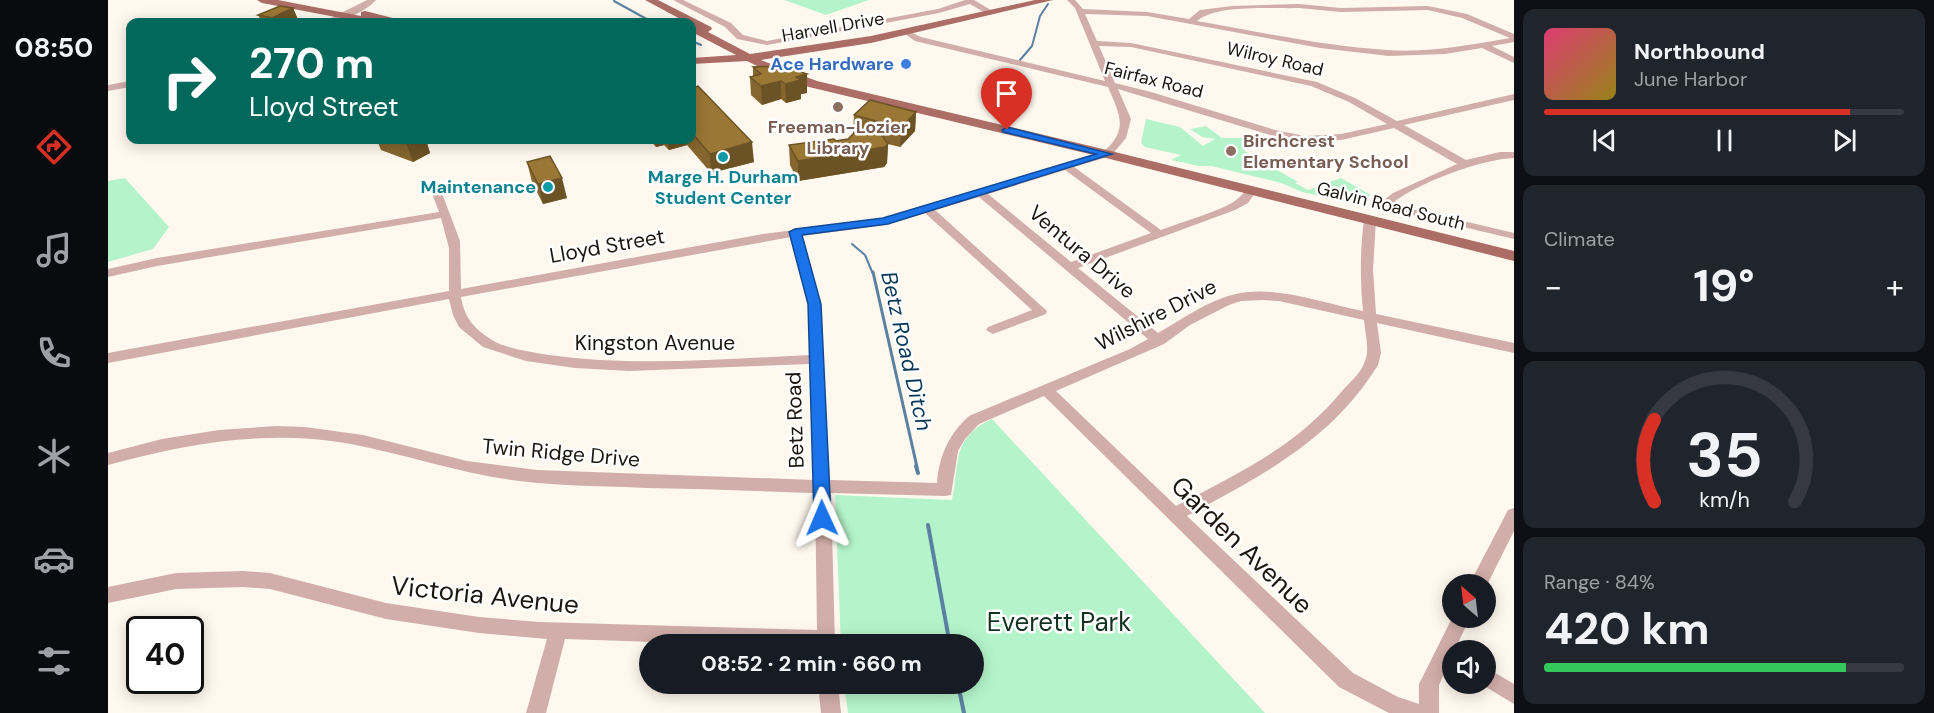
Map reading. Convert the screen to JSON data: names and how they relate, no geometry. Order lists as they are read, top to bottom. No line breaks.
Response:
{"streets":{"main road":["Harvell Drive","Galvin Road South"],"street":["Wilroy Road","Fairfax Road","Lloyd Street","Ventura Drive","Wilshire Drive","Kingston Avenue","Betz Road","Twin Ridge Drive","Garden Avenue","Victoria Avenue"]},"crossings":[["Harvell Drive","Fairfax Road"],["Harvell Drive","Galvin Road South"],["Wilroy Road","Fairfax Road"],["Galvin Road South","Lloyd Street"],["Lloyd Street","Ventura Drive"],["Lloyd Street","Kingston Avenue"],["Lloyd Street","Betz Road"],["Ventura Drive","Wilshire Drive"],["Wilshire Drive","Twin Ridge Drive"],["Wilshire Drive","Garden Avenue"],["Kingston Avenue","Betz Road"],["Betz Road","Twin Ridge Drive"]],"water":["Betz Road Ditch"],"parks":["Everett Park"],"places":["Ace Hardware","Freeman-Lozier Library","Birchcrest Elementary School","Marge H. Durham Student Center","Maintenance"],"north":"top left","page":{"tabs":"08:50","turn":["270 m","Lloyd Street"],"song":["Northbound","June Harbor"],"tile":["Climate",["Range · 84%","420 km"]],"heat":["−","19°","+"],"limit":"40","trip":"08:52 · 2 min · 660 m","gauge":["35","km/h"]}}
